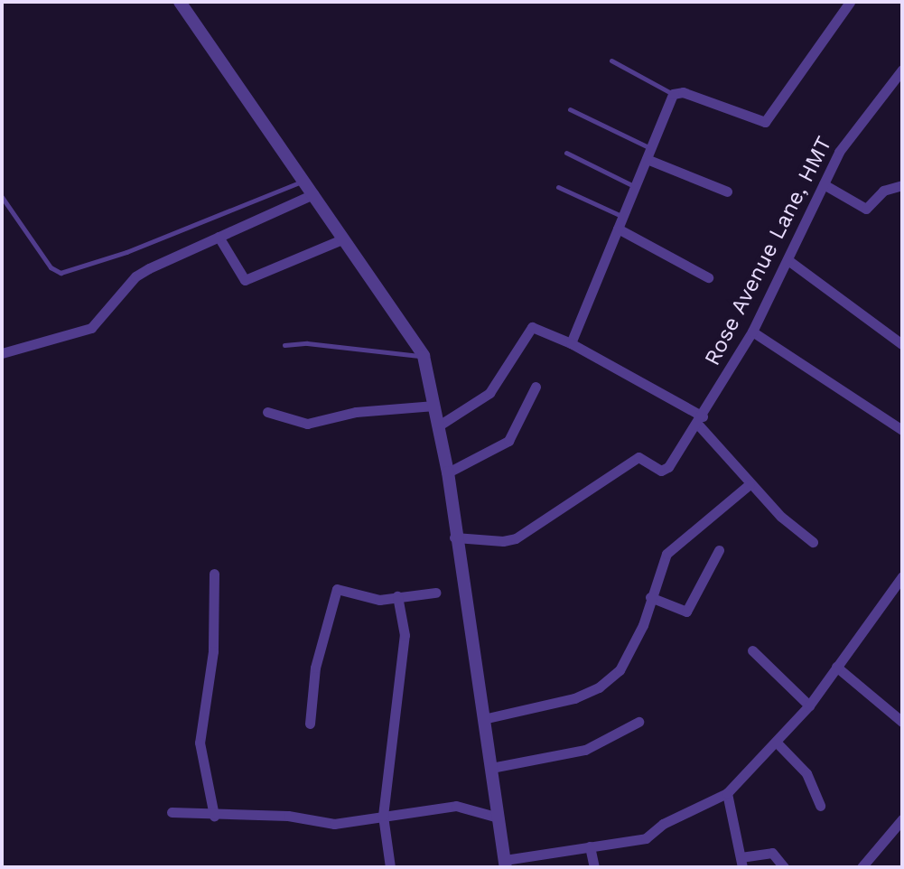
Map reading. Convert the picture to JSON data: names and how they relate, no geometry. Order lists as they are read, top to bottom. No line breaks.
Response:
{"streets":{"street":["Rose Avenue Lane, HMT"]}}
